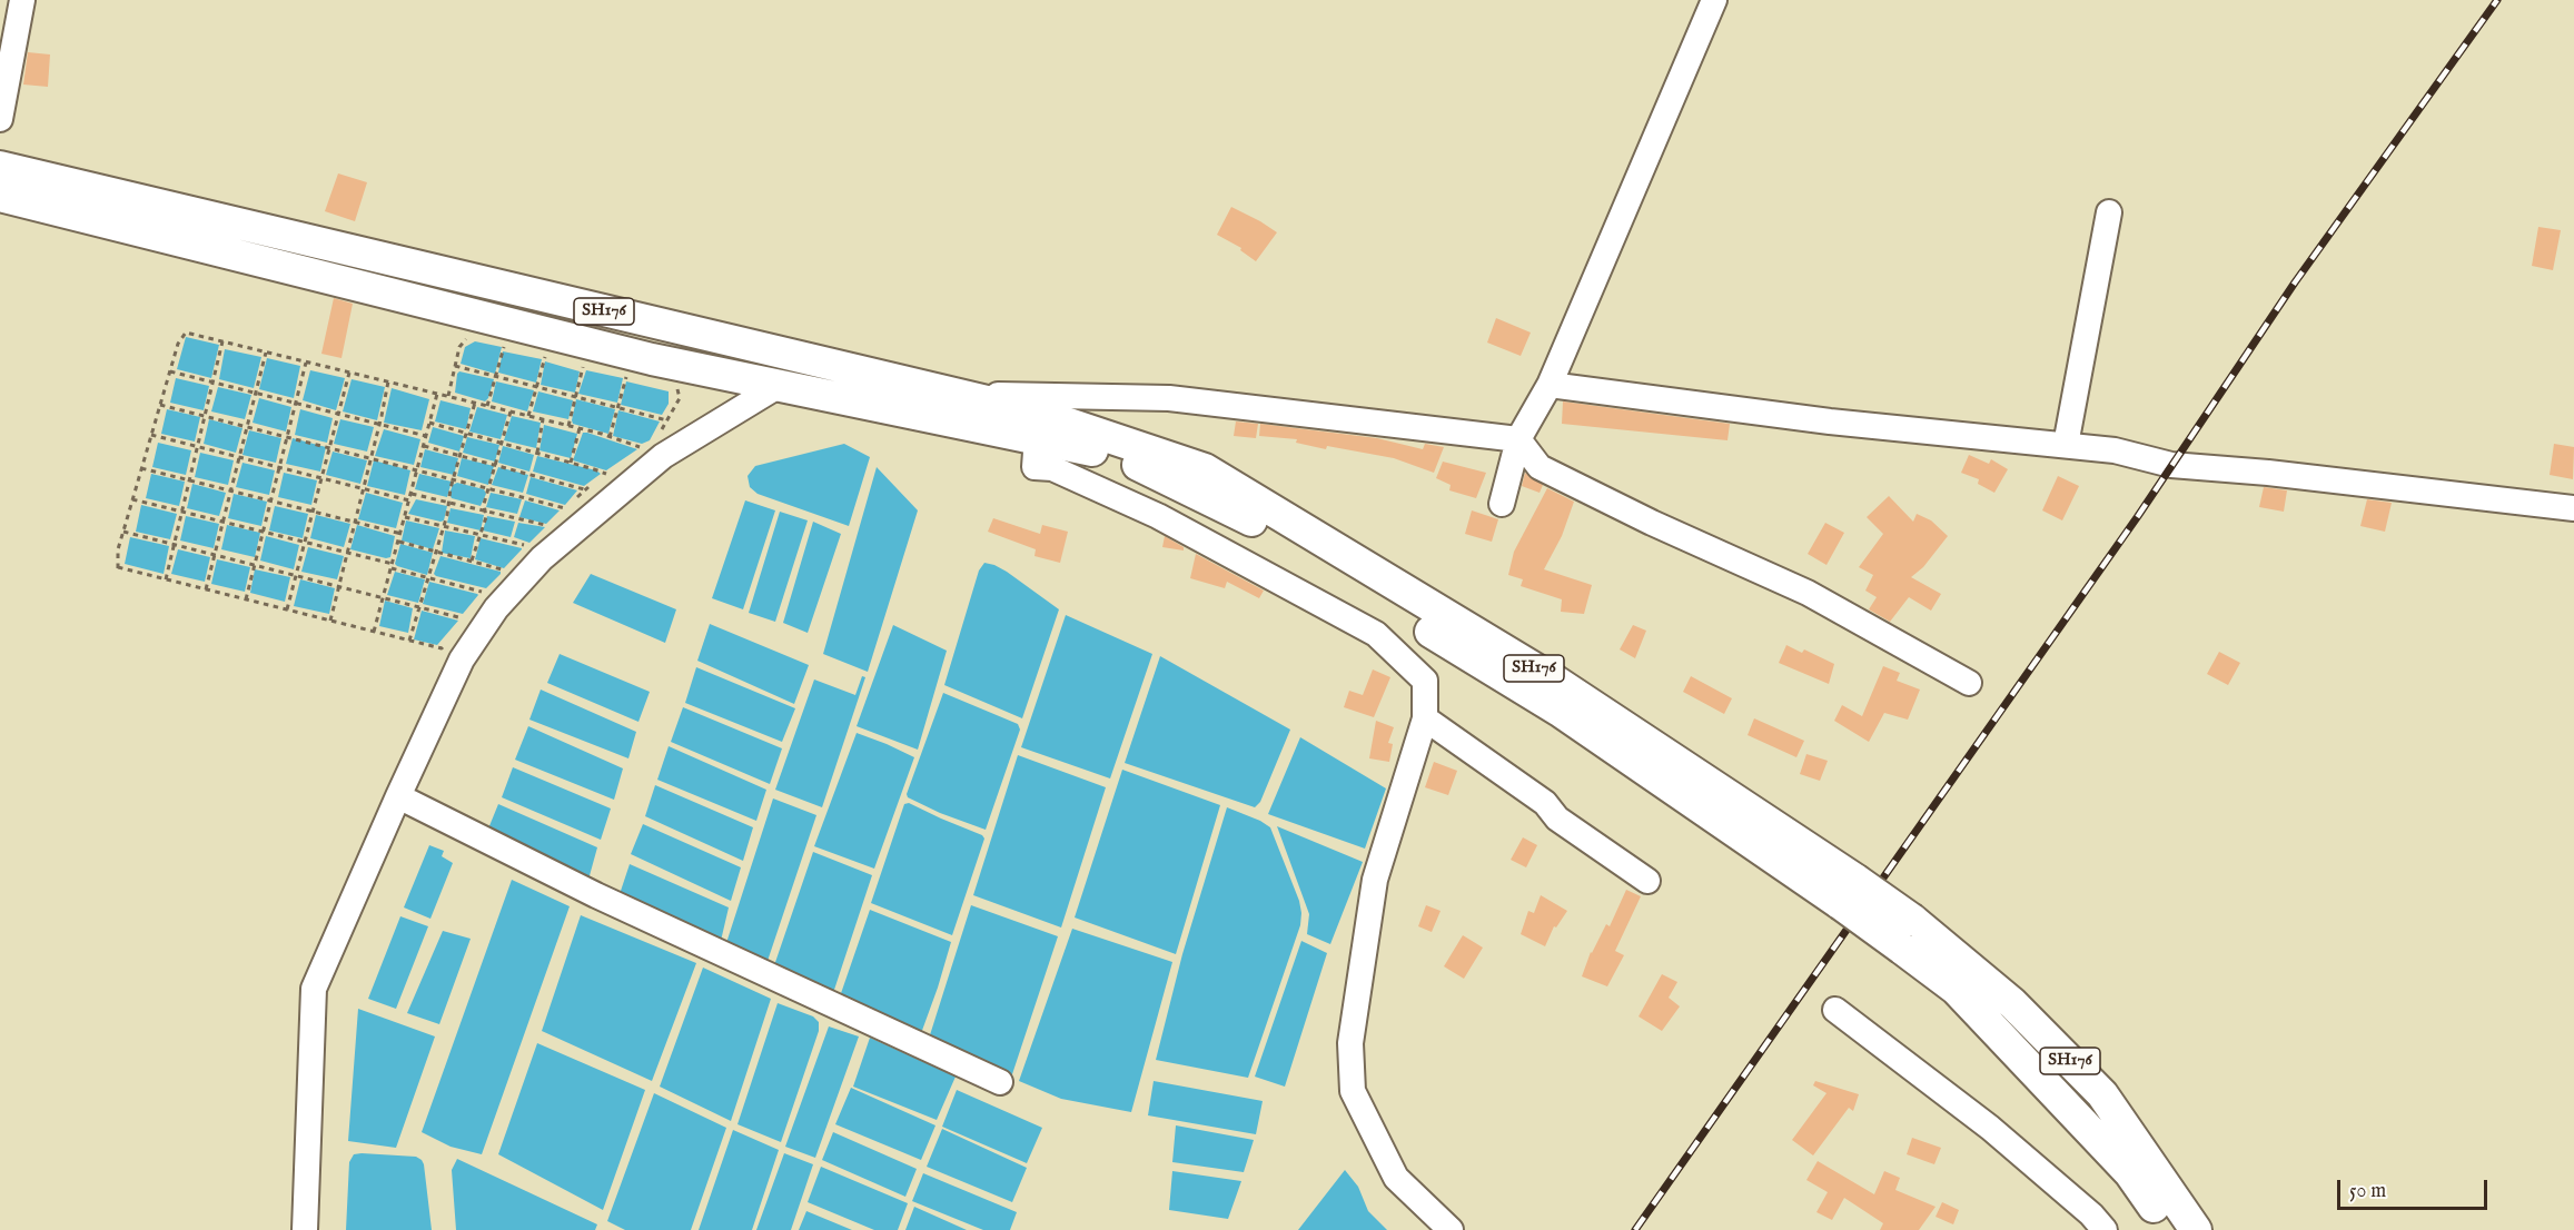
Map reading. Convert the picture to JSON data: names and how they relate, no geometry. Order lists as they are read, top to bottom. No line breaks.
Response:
{"streets":{"main road":["SH176"]},"scale_bar":"50 m"}
